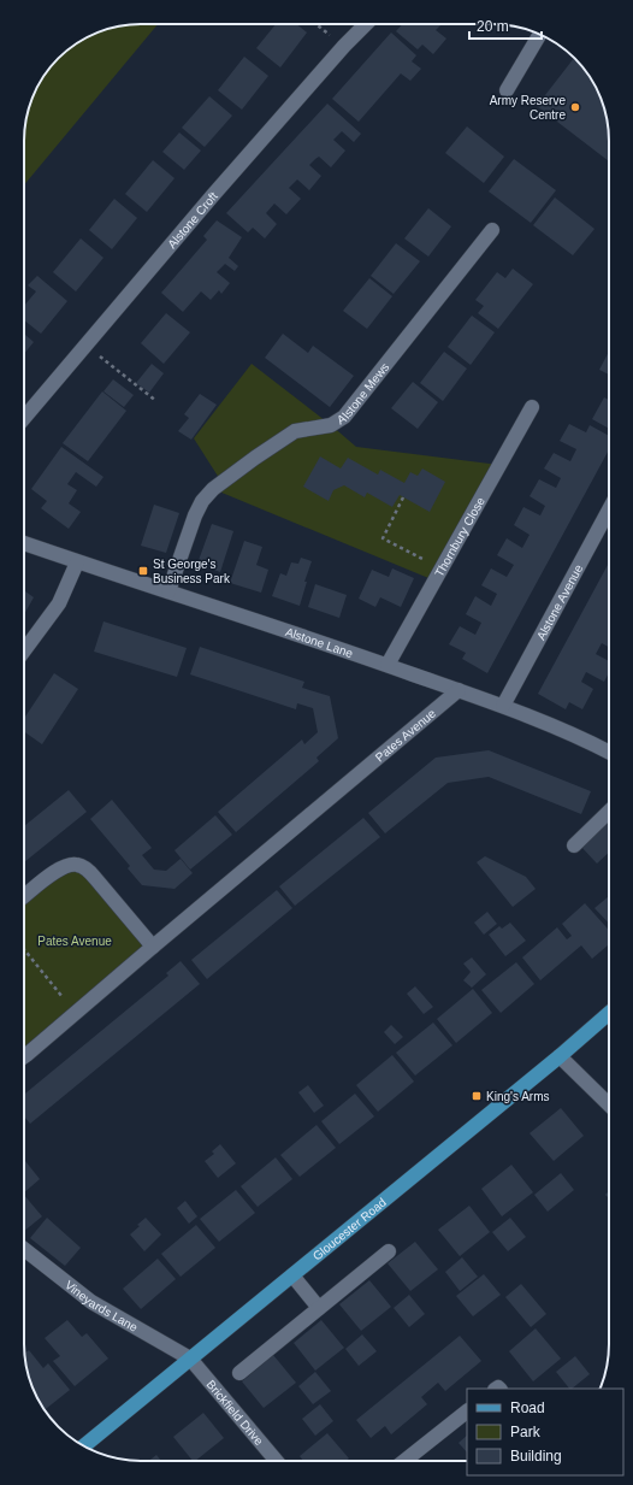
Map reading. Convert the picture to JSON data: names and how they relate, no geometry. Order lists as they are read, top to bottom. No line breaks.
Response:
{"streets":{"main road":["Gloucester Road"],"street":["Alstone Croft","Alstone Mews","Thornbury Close","Alstone Avenue","Alstone Lane","Pates Avenue","Vineyards Lane","Brickfield Drive"]},"crossings":[["Alstone Mews","Alstone Lane"],["Thornbury Close","Alstone Lane"],["Alstone Avenue","Alstone Lane"],["Alstone Lane","Pates Avenue"],["Gloucester Road","Vineyards Lane"],["Gloucester Road","Brickfield Drive"],["Vineyards Lane","Brickfield Drive"]],"parks":["Pates Avenue"],"places":{"other":["Army Reserve Centre"],"transit":["St George's Business Park","King's Arms"]},"legend":["Road","Park","Building"],"scale_bar":"20 m"}
